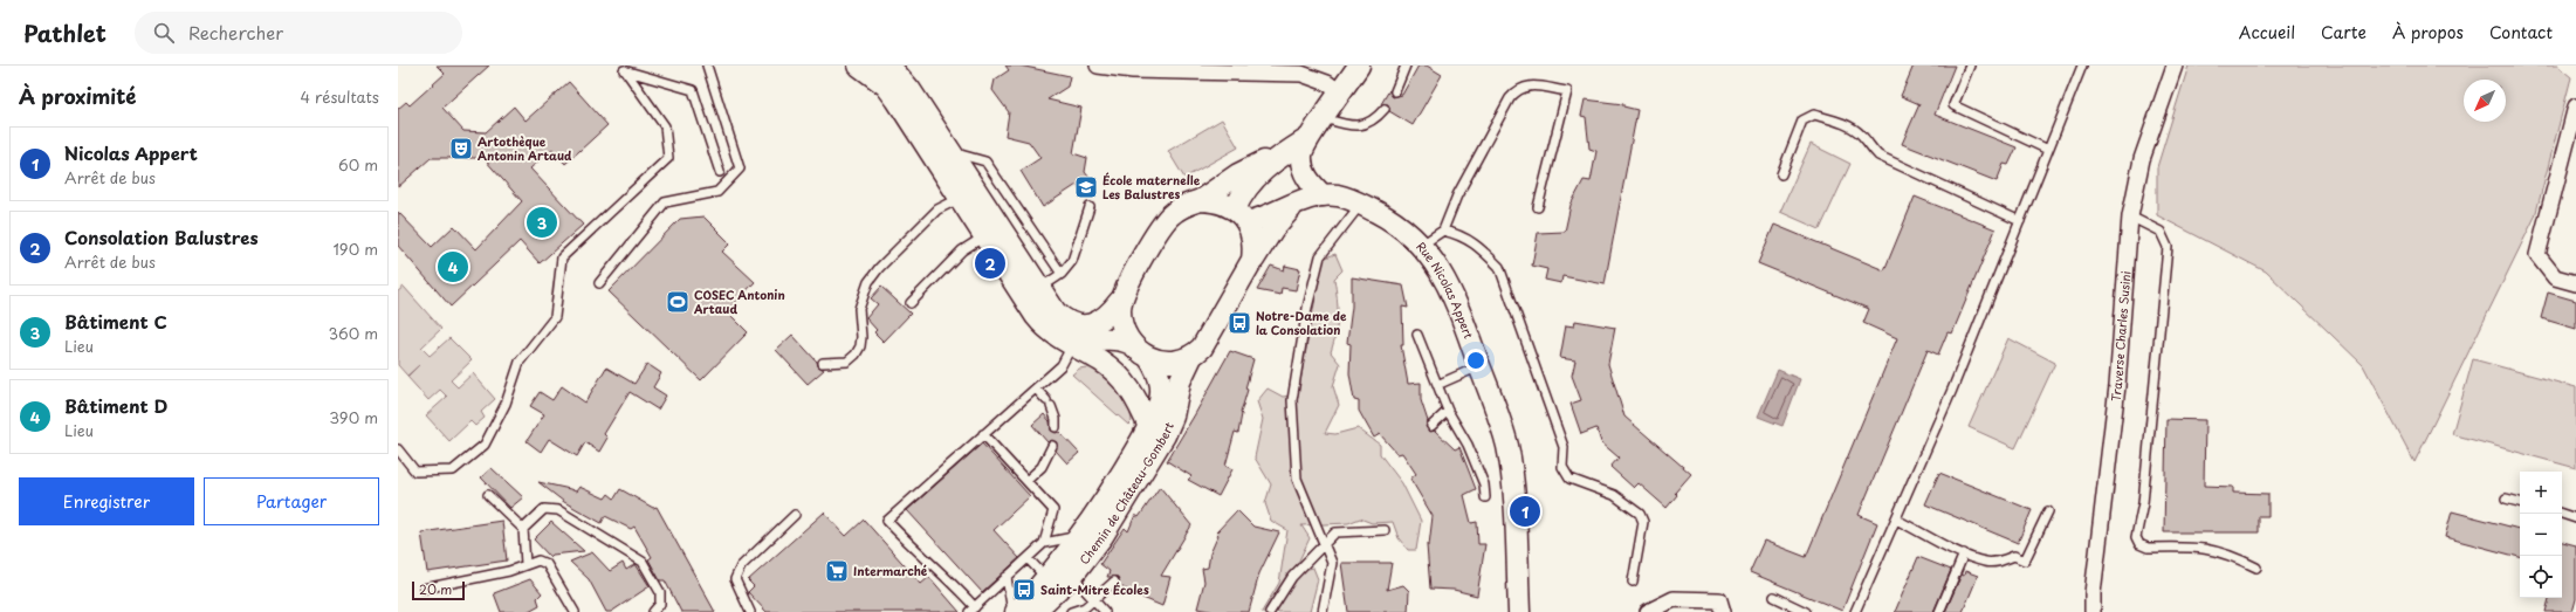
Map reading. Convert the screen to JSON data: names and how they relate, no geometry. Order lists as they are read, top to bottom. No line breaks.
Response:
{"streets":{"street":["Rue Nicolas Appert","Traverse Charles Susini","Chemin de Château-Gombert"]},"crossings":[["Rue Nicolas Appert","Chemin de Château-Gombert"]],"places":{"theatre":["Artothèque Antonin Artaud"],"school or university":["École maternelle Les Balustres"],"sports":["COSEC Antonin Artaud"],"bus stop":["Notre-Dame de la Consolation","Saint-Mitre Écoles"],"supermarket":["Intermarché"]},"scale_bar":"20 m","north":"bottom left","page":{"header":"Pathlet","search":"Rechercher","nav":["Accueil","Carte","À propos","Contact"],"heading":["À proximité","4 résultats"],"list":[{"mark":"1","name":"Nicolas Appert","note":"Arrêt de bus","value":"60 m"},{"mark":"2","name":"Consolation Balustres","note":"Arrêt de bus","value":"190 m"},{"mark":"3","name":"Bâtiment C","note":"Lieu","value":"360 m"},{"mark":"4","name":"Bâtiment D","note":"Lieu","value":"390 m"}],"pins":["3","2","4","1"],"buttons":["Enregistrer","Partager"],"map_buttons":["+","−"],"scale":"20 m"}}
